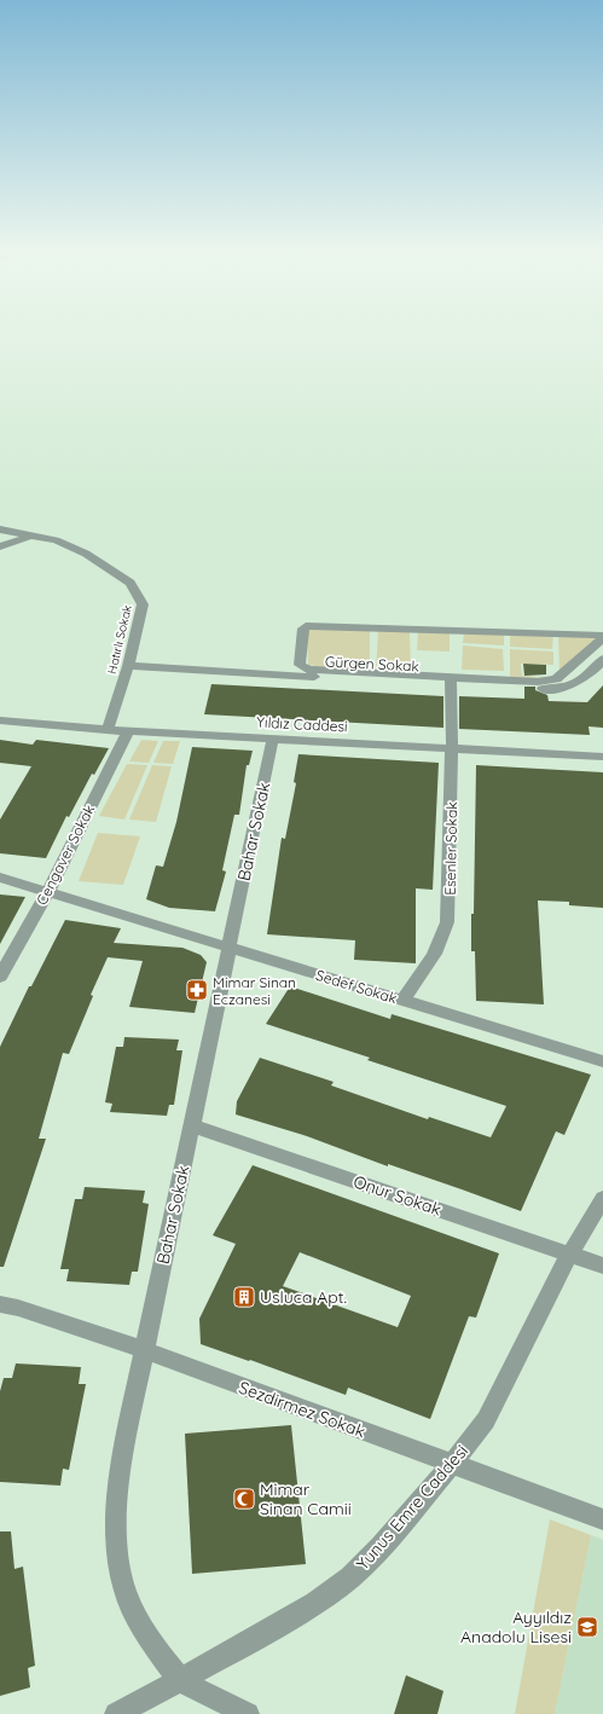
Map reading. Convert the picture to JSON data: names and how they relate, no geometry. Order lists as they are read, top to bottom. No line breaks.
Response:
{"streets":{"street":["Hatırlı Sokak","Gürgen Sokak","Yıldız Caddesi","Bahar Sokak","Esenler Sokak","Cengaver Sokak","Sedef Sokak","Onur Sokak","Sezdirmez Sokak","Yunus Emre Caddesi"]},"crossings":[["Hatırlı Sokak","Gürgen Sokak"],["Hatırlı Sokak","Yıldız Caddesi"],["Gürgen Sokak","Esenler Sokak"],["Yıldız Caddesi","Bahar Sokak"],["Yıldız Caddesi","Esenler Sokak"],["Yıldız Caddesi","Cengaver Sokak"],["Bahar Sokak","Sedef Sokak"],["Bahar Sokak","Onur Sokak"],["Bahar Sokak","Sezdirmez Sokak"],["Bahar Sokak","Yunus Emre Caddesi"],["Esenler Sokak","Sedef Sokak"],["Cengaver Sokak","Sedef Sokak"],["Onur Sokak","Yunus Emre Caddesi"],["Sezdirmez Sokak","Yunus Emre Caddesi"]],"places":{"pharmacy":["Mimar Sinan Eczanesi"],"building":["Usluca Apt."],"mosque":["Mimar Sinan Camii"],"school or university":["Ayyıldız Anadolu Lisesi"]}}
